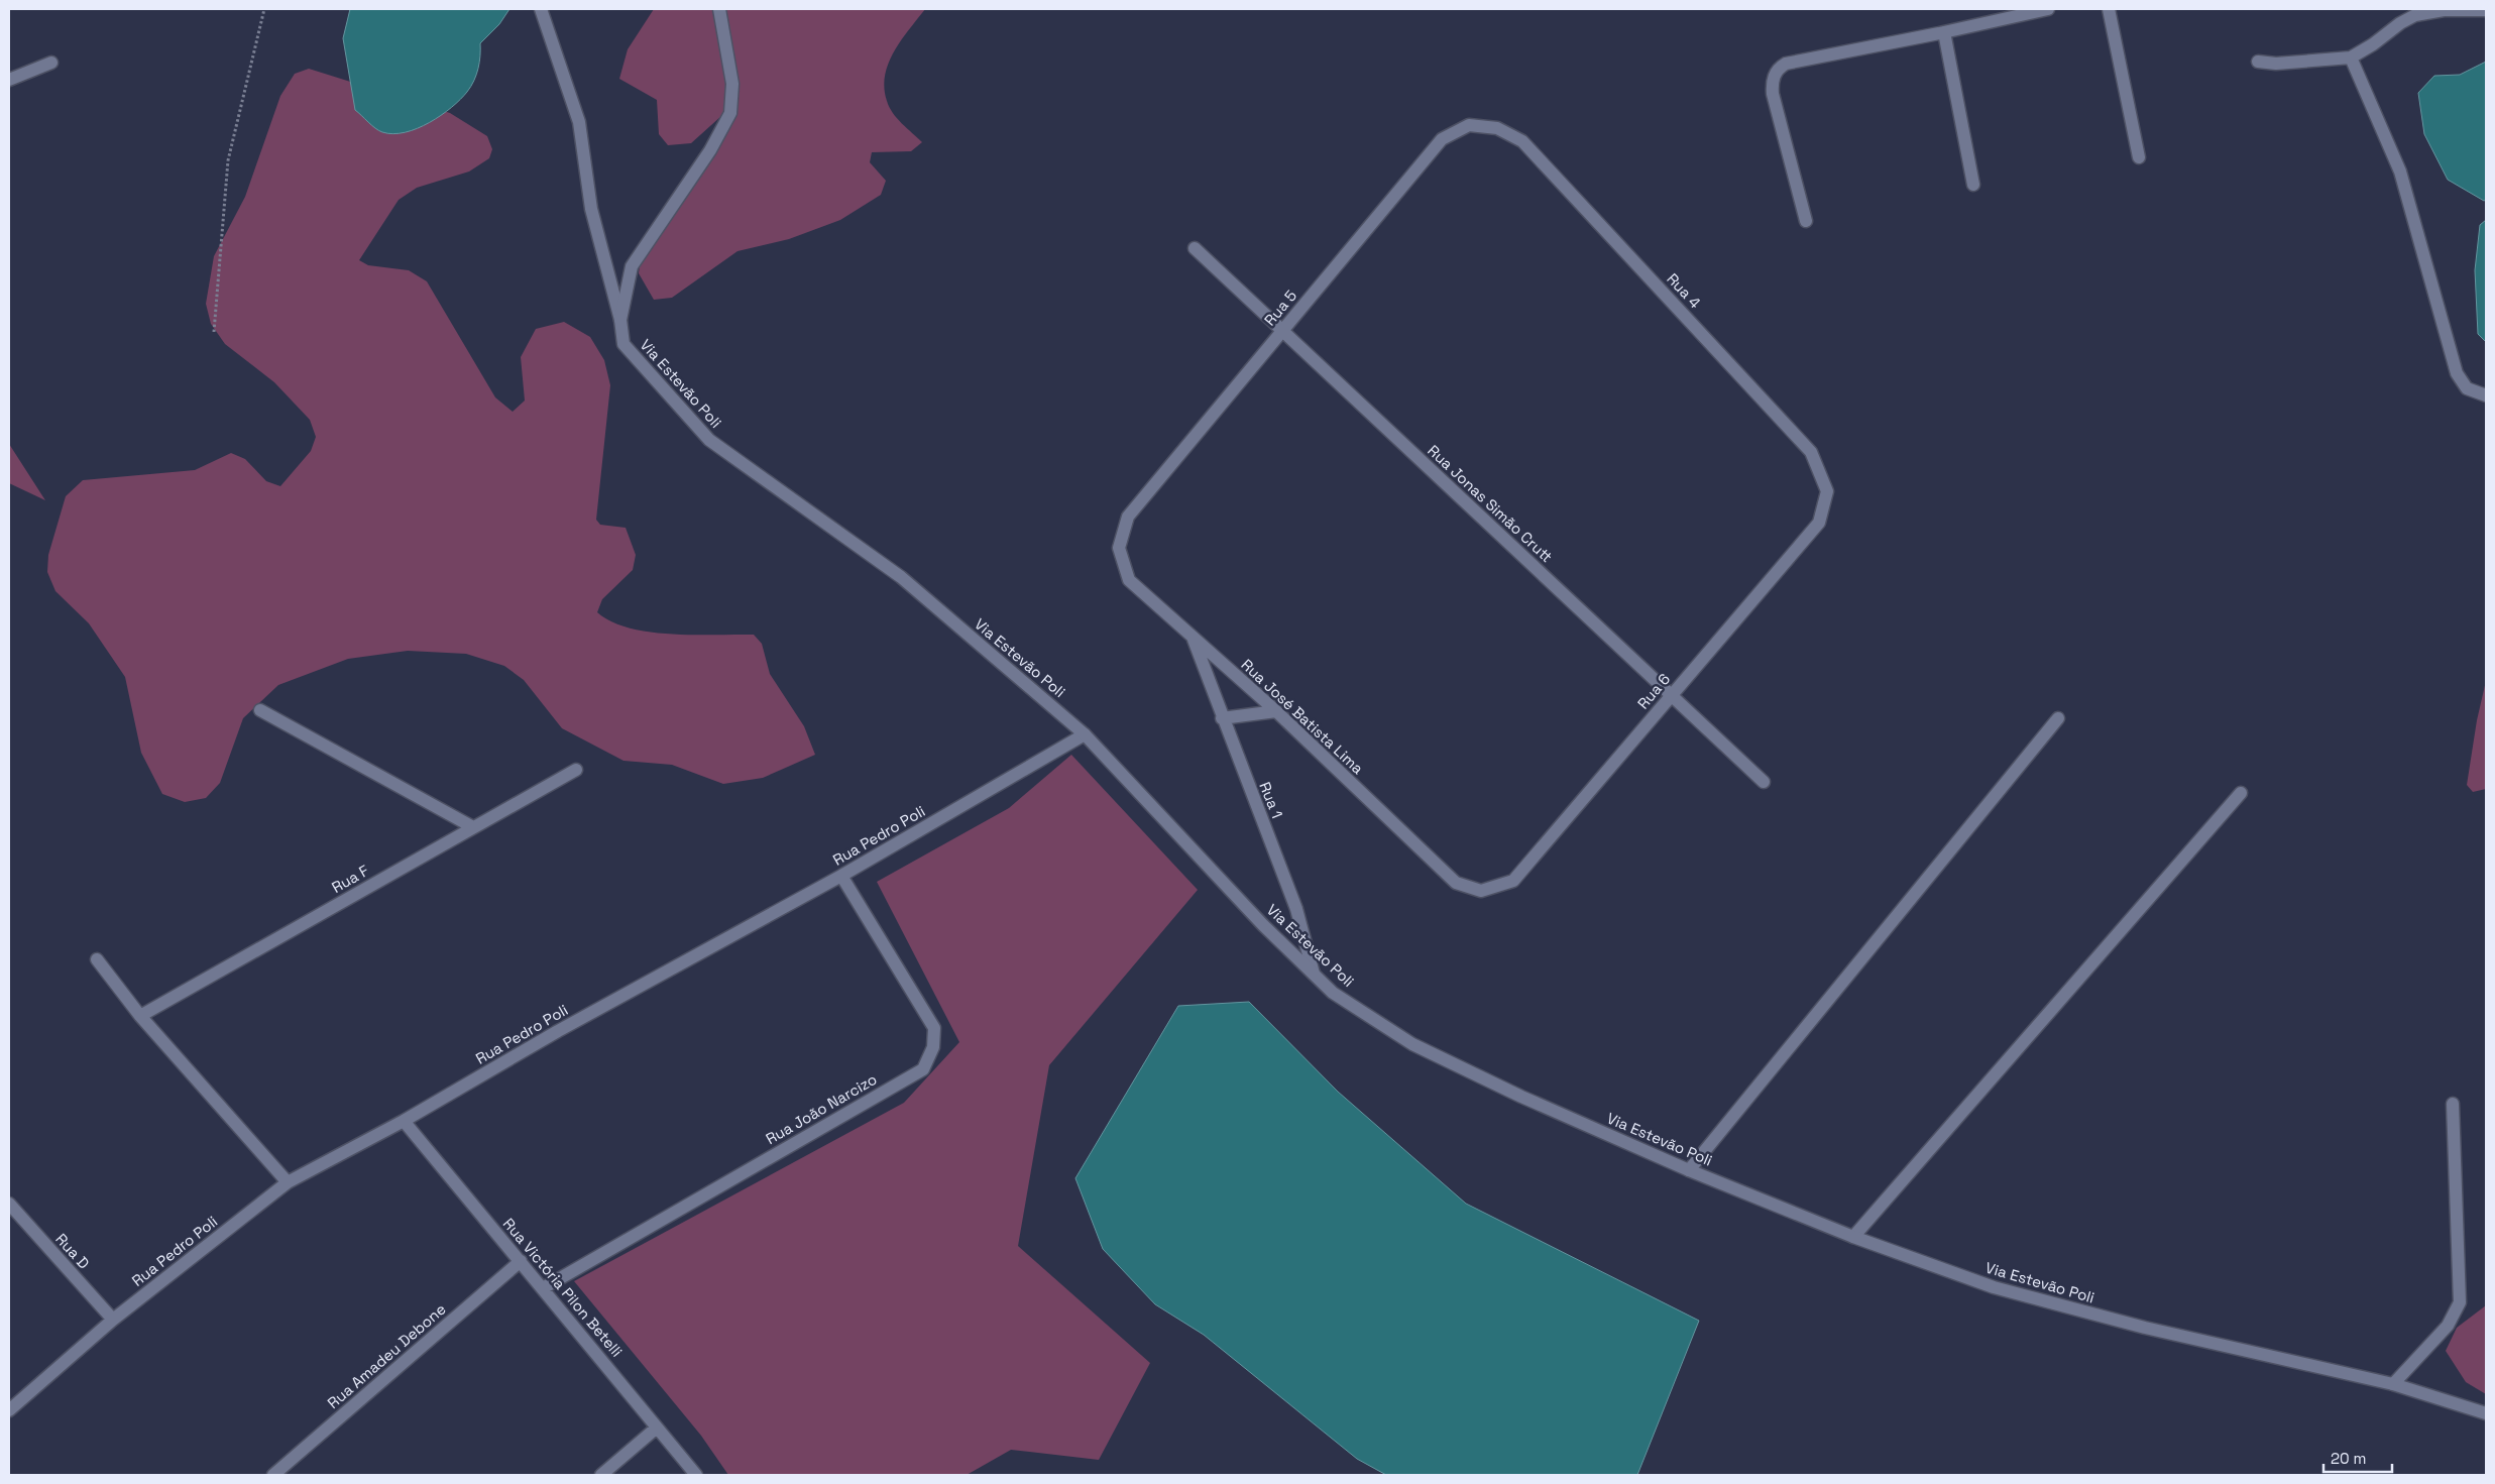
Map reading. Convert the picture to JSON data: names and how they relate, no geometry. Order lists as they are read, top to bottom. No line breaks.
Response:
{"streets":{"street":["Rua 4","Rua 5","Via Estevão Poli","Rua Jonas Simão Crutt","Rua 6","Rua José Batista Lima","Rua 1","Rua Pedro Poli","Rua F","Rua João Narcizo","Rua D","Rua Victória Pilon Betelli","Rua Amadeu Debone"]},"crossings":[["Rua 4","Rua 5"],["Rua 4","Rua 6"],["Rua 5","Rua Jonas Simão Crutt"],["Rua 5","Rua José Batista Lima"],["Via Estevão Poli","Rua 1"],["Via Estevão Poli","Rua Pedro Poli"],["Rua Jonas Simão Crutt","Rua 6"],["Rua 6","Rua José Batista Lima"],["Rua José Batista Lima","Rua 1"],["Rua Pedro Poli","Rua João Narcizo"],["Rua Pedro Poli","Rua D"],["Rua Pedro Poli","Rua Victória Pilon Betelli"],["Rua João Narcizo","Rua Victória Pilon Betelli"],["Rua Victória Pilon Betelli","Rua Amadeu Debone"]],"scale_bar":"20 m"}
